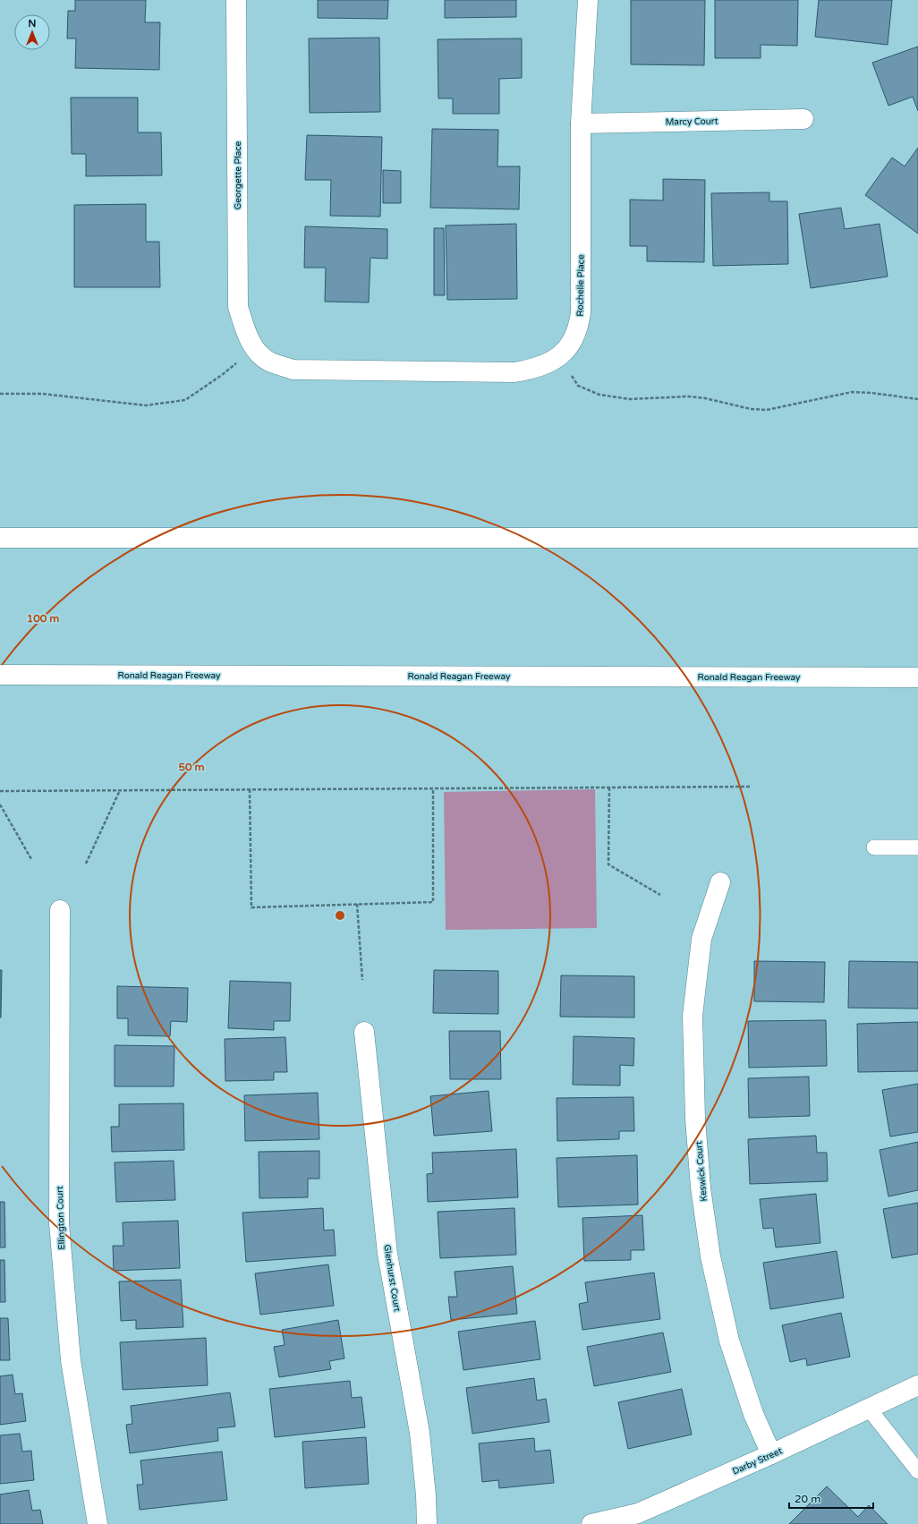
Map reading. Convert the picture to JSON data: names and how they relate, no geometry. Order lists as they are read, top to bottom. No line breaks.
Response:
{"streets":{"main road":["Marcy Court","Georgette Place","Rochelle Place","Ronald Reagan Freeway","Keswick Court","Ellington Court","Glenhurst Court","Darby Street"]},"crossings":[["Marcy Court","Rochelle Place"],["Georgette Place","Rochelle Place"],["Keswick Court","Darby Street"]],"scale_bar":"20 m","north":"top","rings":["100 m","50 m"]}
